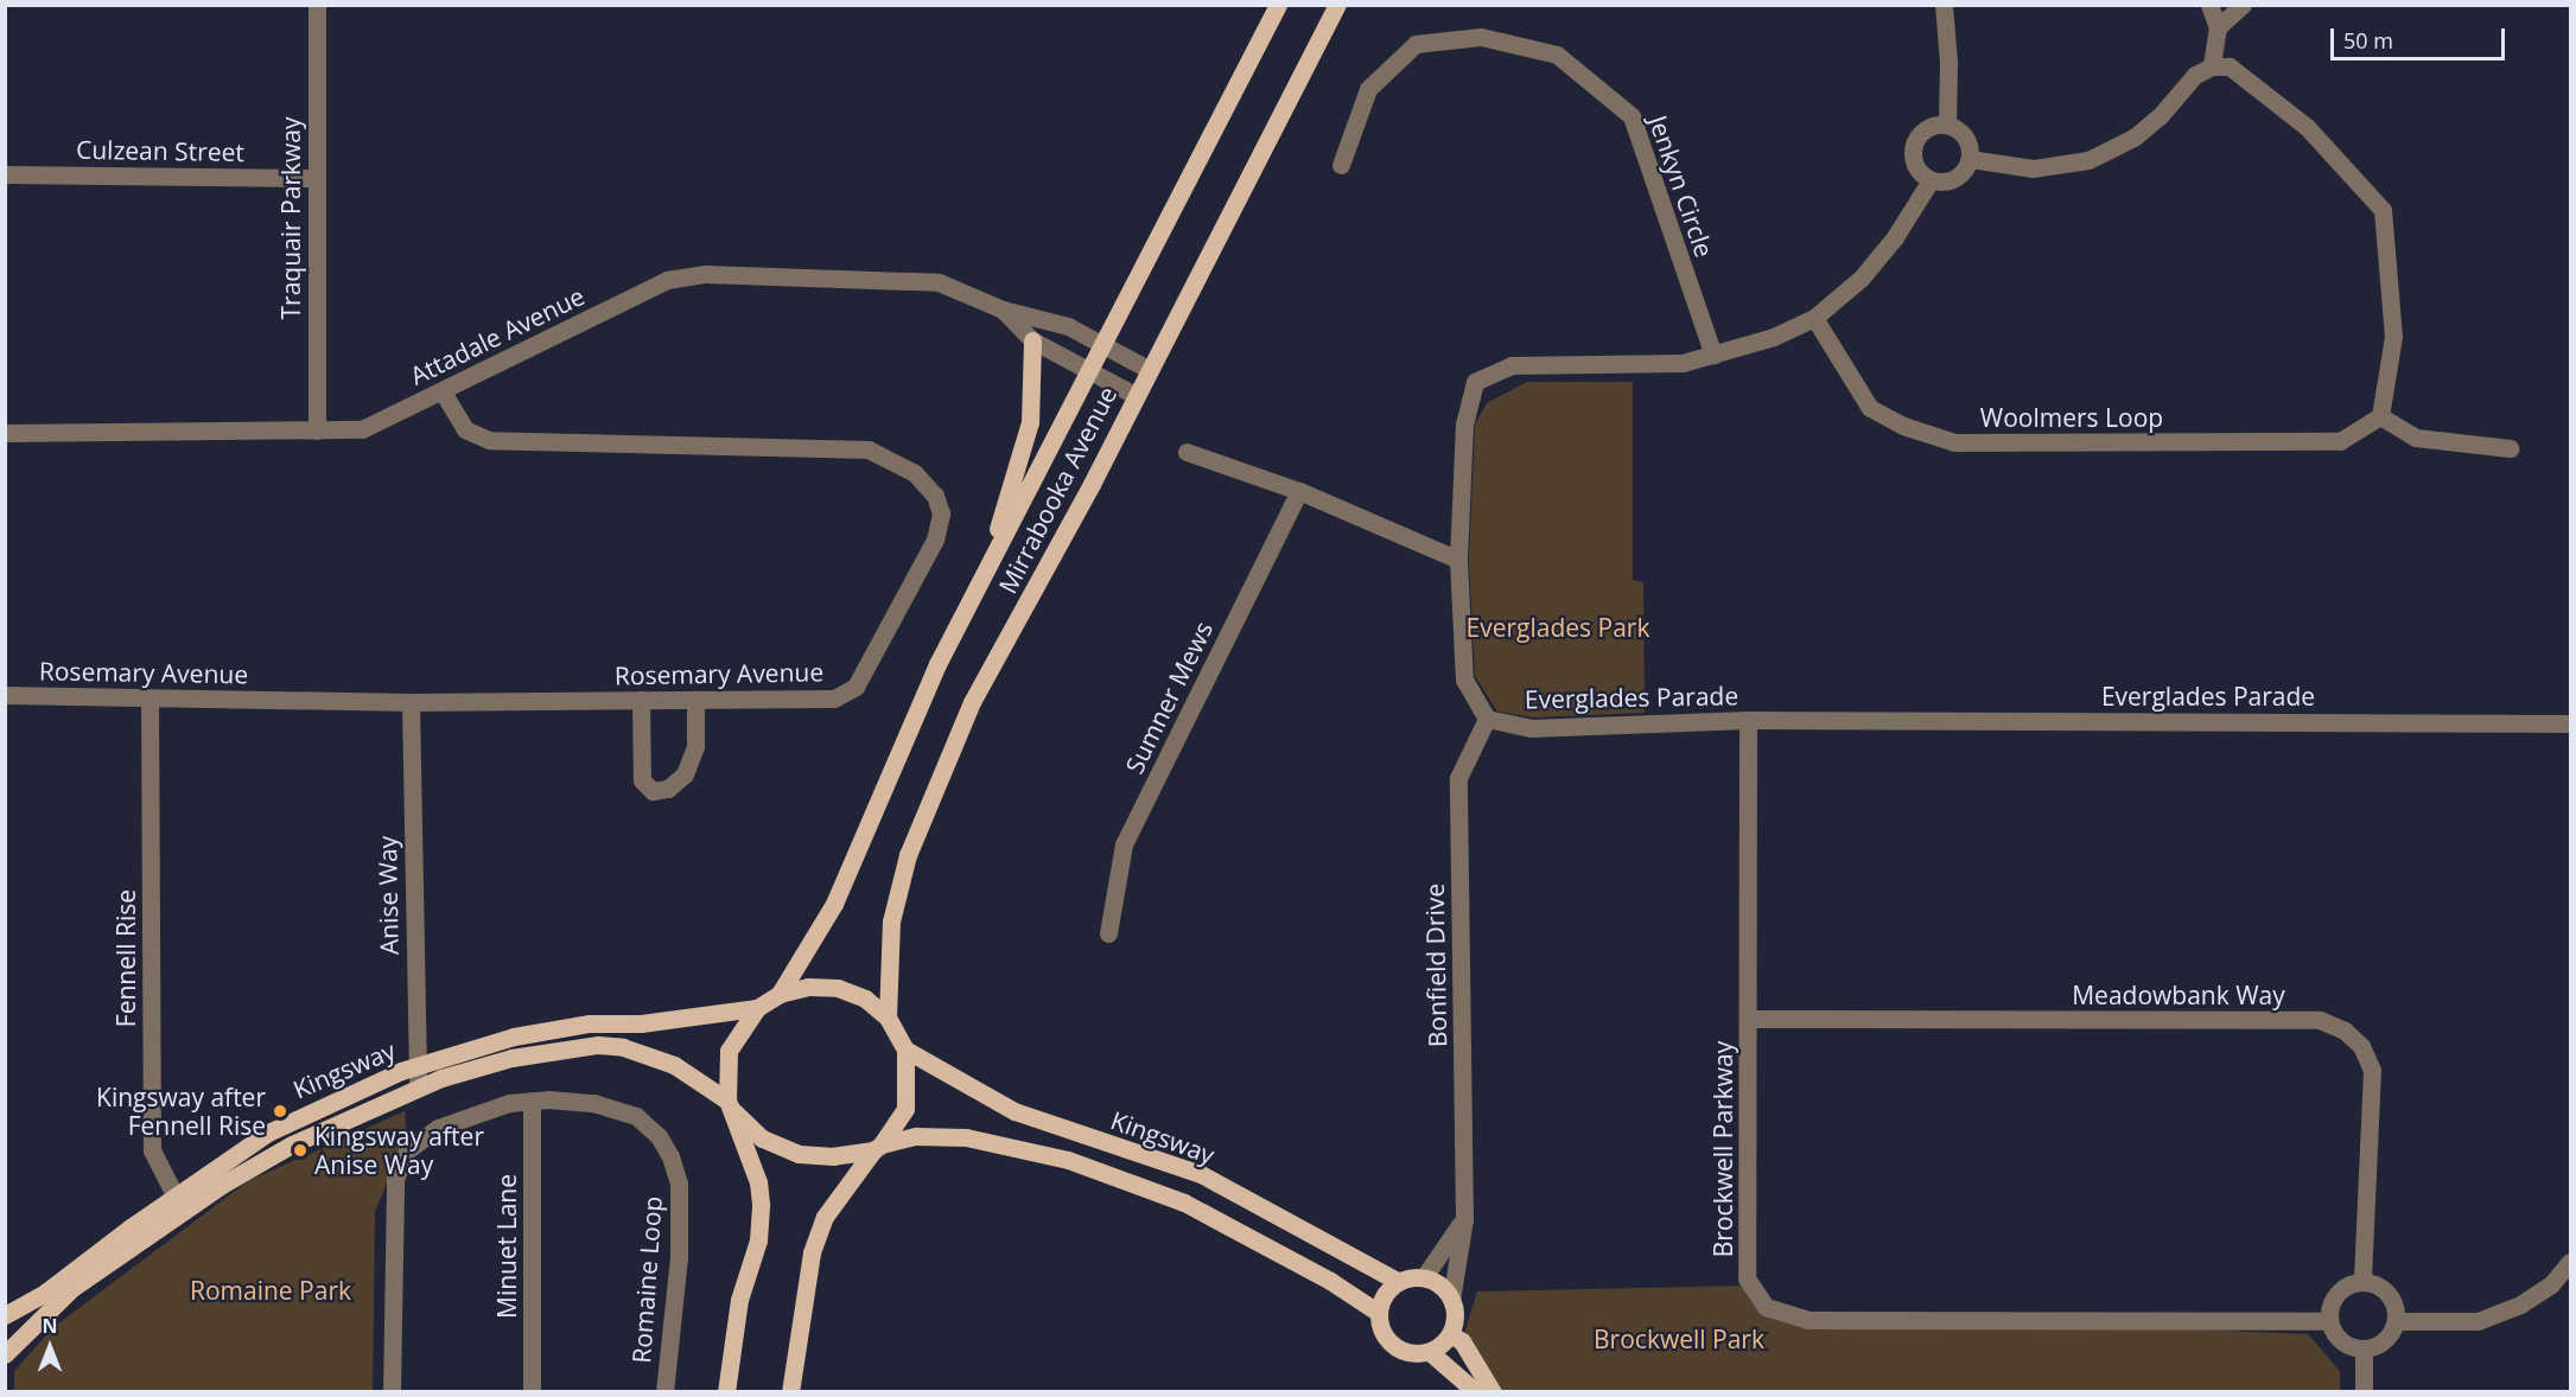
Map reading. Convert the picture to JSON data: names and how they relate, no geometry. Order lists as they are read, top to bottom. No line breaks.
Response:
{"streets":{"main road":["Mirrabooka Avenue","Kingsway"],"street":["Culzean Street","Jenkyn Circle","Traquair Parkway","Attadale Avenue","Woolmers Loop","Rosemary Avenue","Everglades Parade","Sumner Mews","Anise Way","Fennell Rise","Bonfield Drive","Meadowbank Way","Brockwell Parkway","Minuet Lane","Romaine Loop"]},"crossings":[["Culzean Street","Traquair Parkway"],["Traquair Parkway","Attadale Avenue"],["Attadale Avenue","Mirrabooka Avenue"],["Attadale Avenue","Rosemary Avenue"],["Mirrabooka Avenue","Kingsway"],["Rosemary Avenue","Anise Way"],["Rosemary Avenue","Fennell Rise"],["Everglades Parade","Bonfield Drive"],["Everglades Parade","Brockwell Parkway"],["Anise Way","Kingsway"],["Fennell Rise","Kingsway"],["Bonfield Drive","Kingsway"],["Meadowbank Way","Brockwell Parkway"],["Minuet Lane","Romaine Loop"]],"parks":["Everglades Park","Romaine Park","Brockwell Park"],"places":["Kingsway after Fennell Rise","Kingsway after Anise Way"],"scale_bar":"50 m","north":"top"}
